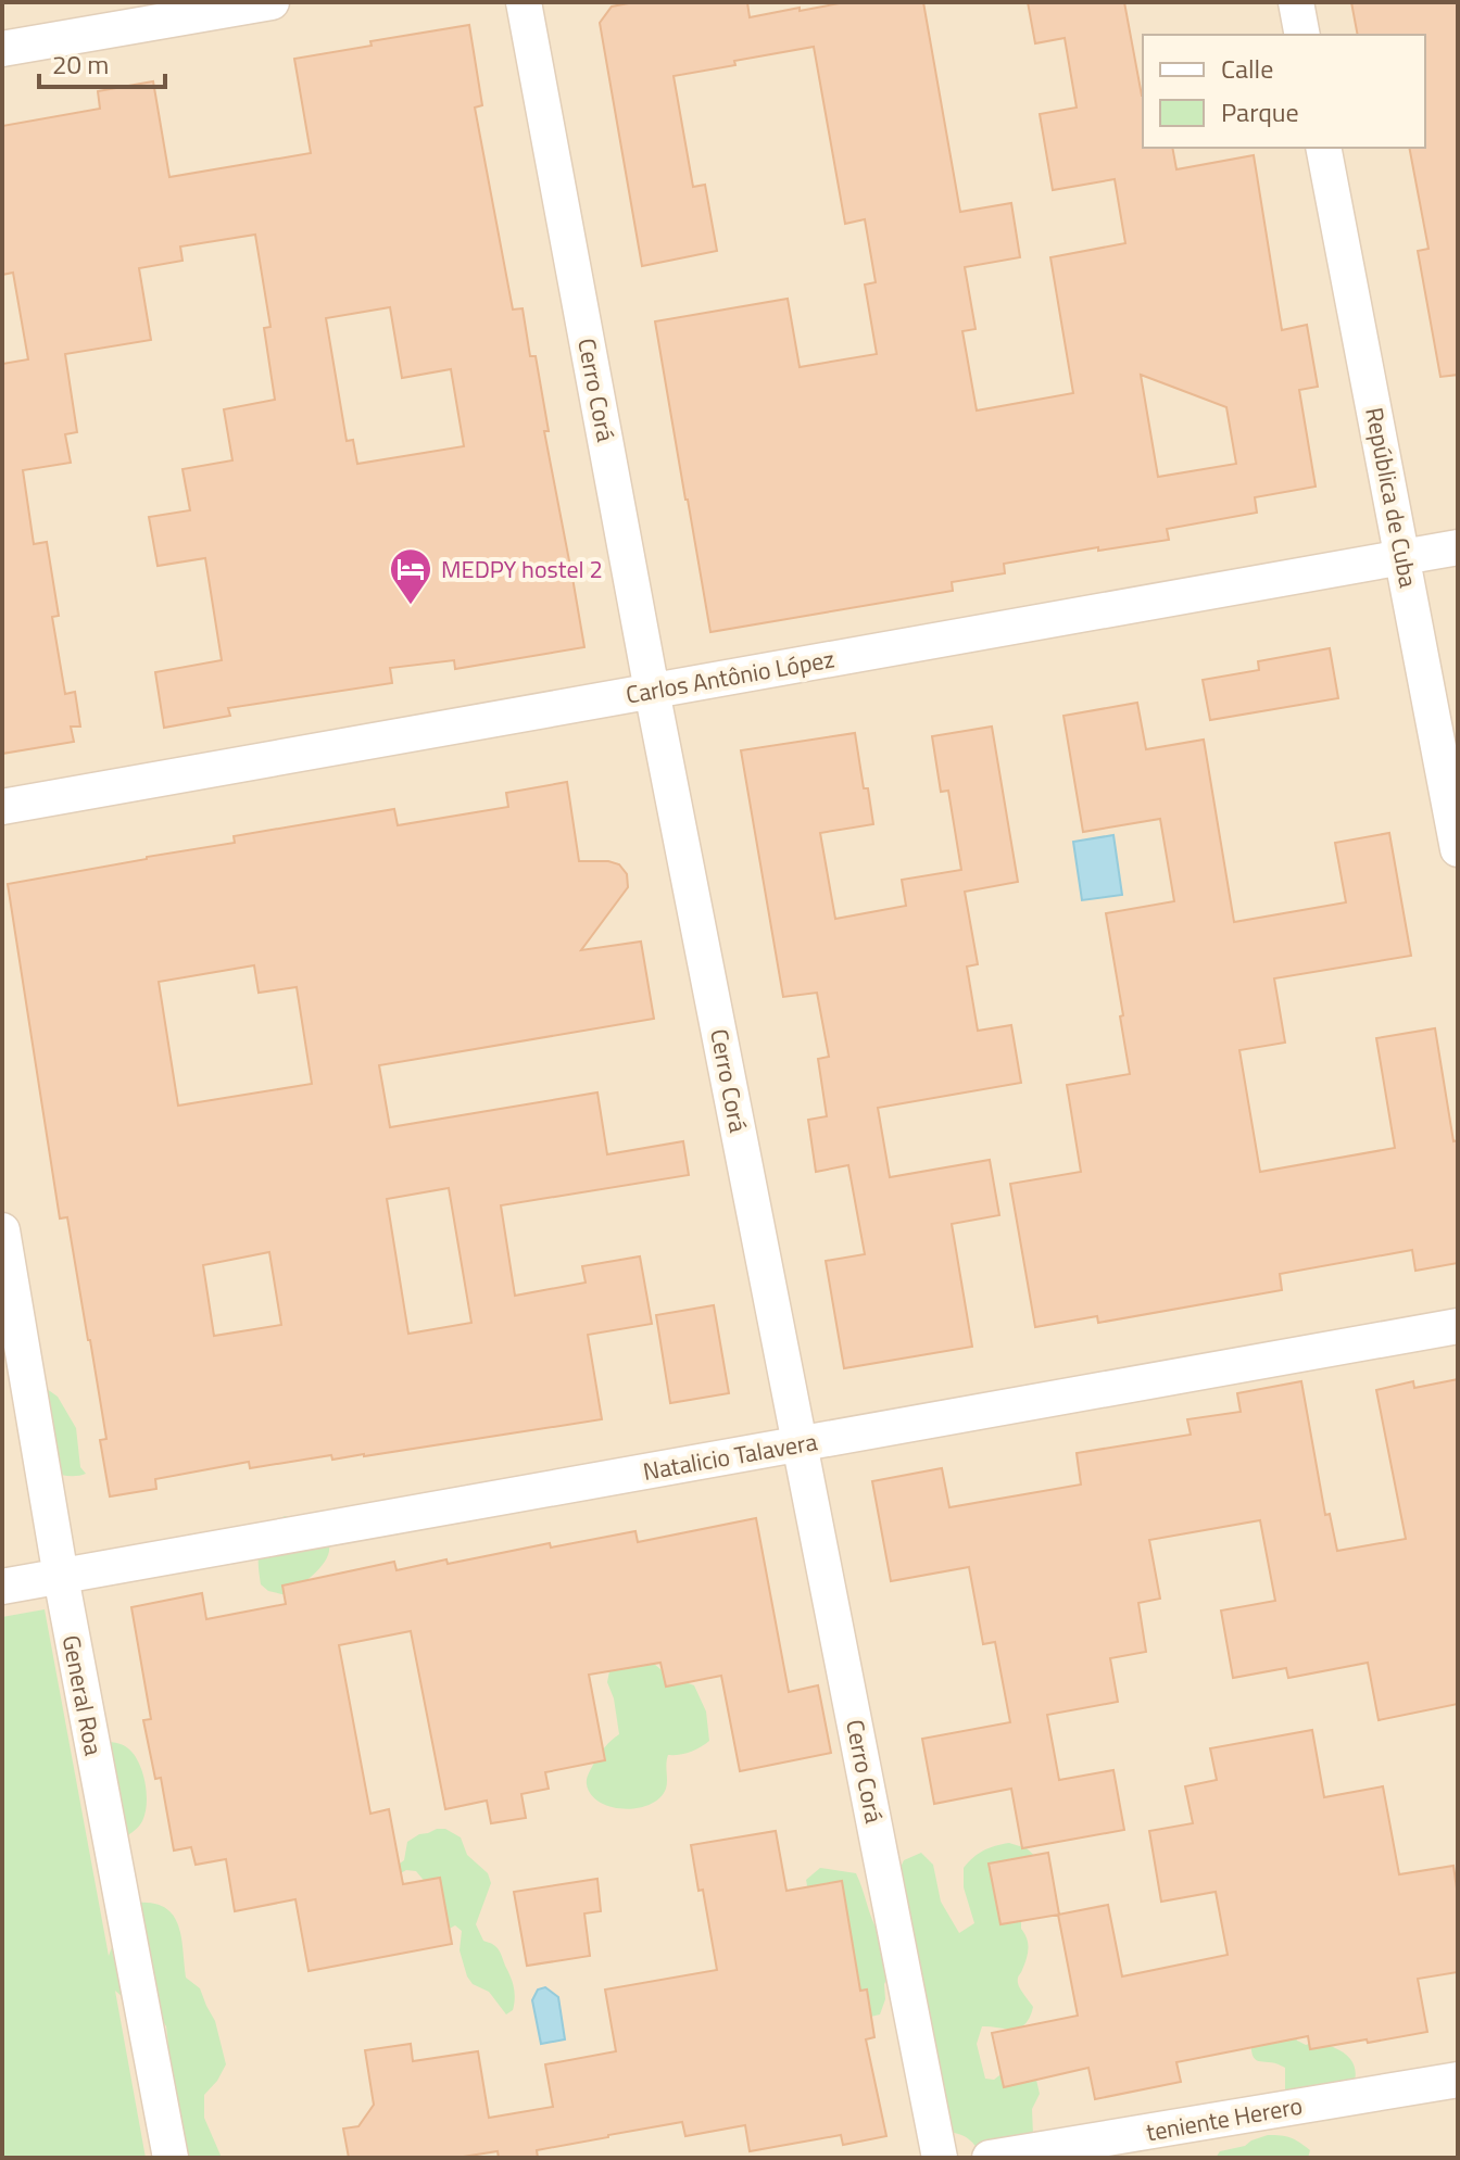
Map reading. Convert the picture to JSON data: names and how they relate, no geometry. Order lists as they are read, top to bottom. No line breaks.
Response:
{"streets":{"street":["Cerro Corá","República de Cuba","Carlos Antônio López","Natalicio Talavera","General Roa","teniente Herero"]},"crossings":[["Cerro Corá","Carlos Antônio López"],["Cerro Corá","Natalicio Talavera"],["República de Cuba","Carlos Antônio López"],["Natalicio Talavera","General Roa"]],"places":{"hotel":["MEDPY hostel 2"]},"legend":["Calle","Parque"],"scale_bar":"20 m"}
